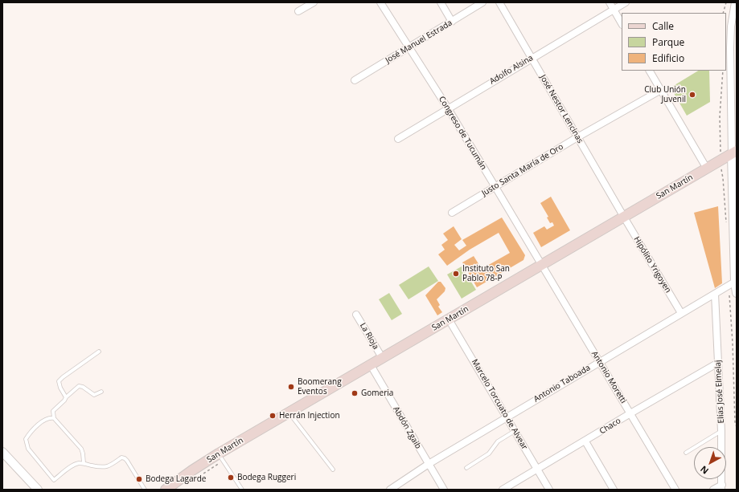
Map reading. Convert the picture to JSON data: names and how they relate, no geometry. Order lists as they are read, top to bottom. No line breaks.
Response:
{"streets":{"main road":["San Martín"],"street":["José Manuel Estrada","Adolfo Alsina","José Nestor Lencinas","Congreso de Tucumán","Justo Santa María de Oro","Hipólito Yrigoyen","La Rioja","Antonio Moretti","Antonio Taboada","Elías José Elmelaj","Marcelo Torcuato de Alvear","Chaco","Abdón Zgaib"]},"crossings":[["José Manuel Estrada","Congreso de Tucumán"],["Adolfo Alsina","José Nestor Lencinas"],["Adolfo Alsina","Congreso de Tucumán"],["José Nestor Lencinas","Justo Santa María de Oro"],["José Nestor Lencinas","San Martín"],["José Nestor Lencinas","Hipólito Yrigoyen"],["Congreso de Tucumán","Justo Santa María de Oro"],["Congreso de Tucumán","San Martín"],["Congreso de Tucumán","Antonio Moretti"],["San Martín","Hipólito Yrigoyen"],["San Martín","La Rioja"],["San Martín","Antonio Moretti"],["San Martín","Marcelo Torcuato de Alvear"],["San Martín","Abdón Zgaib"],["Hipólito Yrigoyen","Antonio Taboada"],["Antonio Moretti","Antonio Taboada"],["Antonio Moretti","Chaco"],["Antonio Taboada","Elías José Elmelaj"],["Antonio Taboada","Marcelo Torcuato de Alvear"],["Antonio Taboada","Abdón Zgaib"],["Elías José Elmelaj","Chaco"],["Marcelo Torcuato de Alvear","Chaco"]],"places":["Club Unión Juvenil","Instituto San Pablo 78-P","Boomerang Eventos","Gomeria","Herrán Injection","Bodega Ruggeri","Bodega Lagarde"],"legend":["Calle","Parque","Edificio"],"north":"bottom left"}
